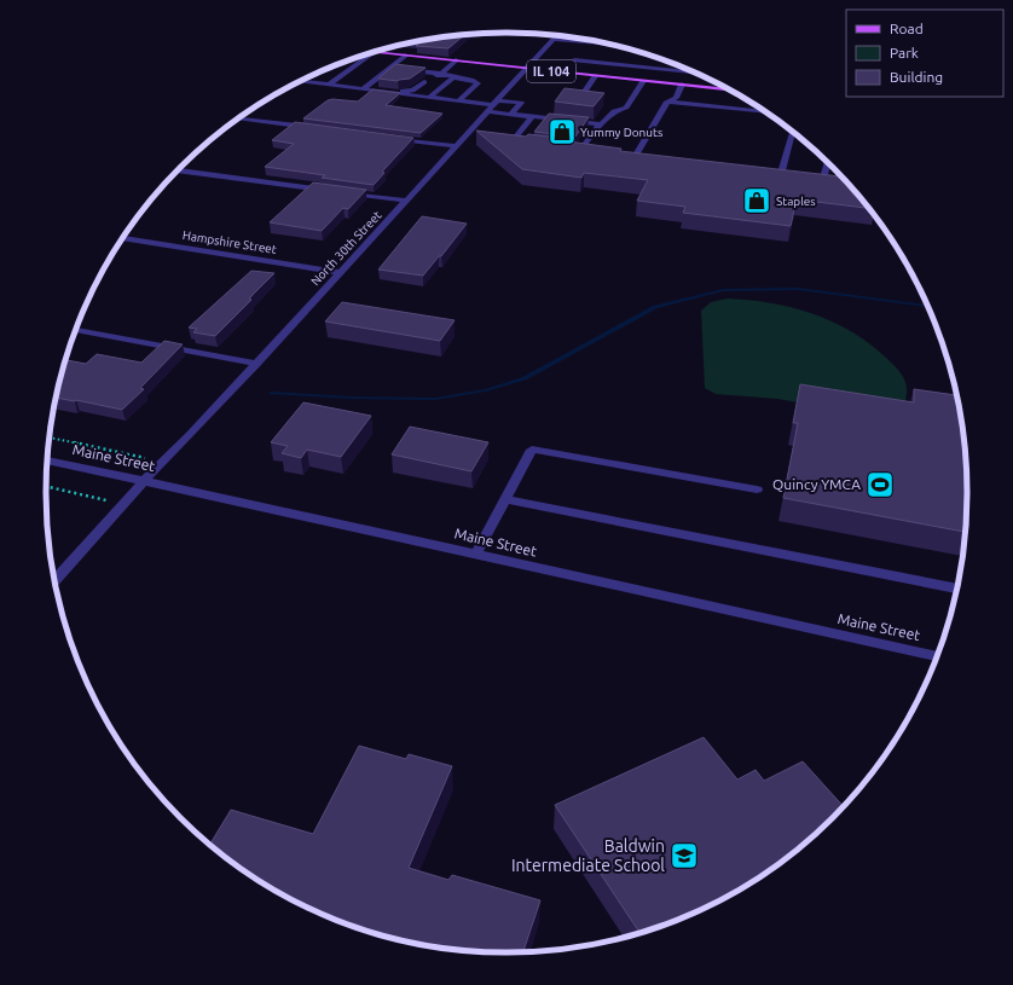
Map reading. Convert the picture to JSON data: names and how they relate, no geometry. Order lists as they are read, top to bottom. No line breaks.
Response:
{"streets":{"main road":["IL 104"],"street":["Hampshire Street","North 30th Street","Maine Street"]},"crossings":[["IL 104","North 30th Street"],["Hampshire Street","North 30th Street"],["North 30th Street","Maine Street"]],"places":{"shop":["Yummy Donuts","Staples"],"sports":["Quincy YMCA"],"school or university":["Baldwin Intermediate School"]},"legend":["Road","Park","Building"]}
